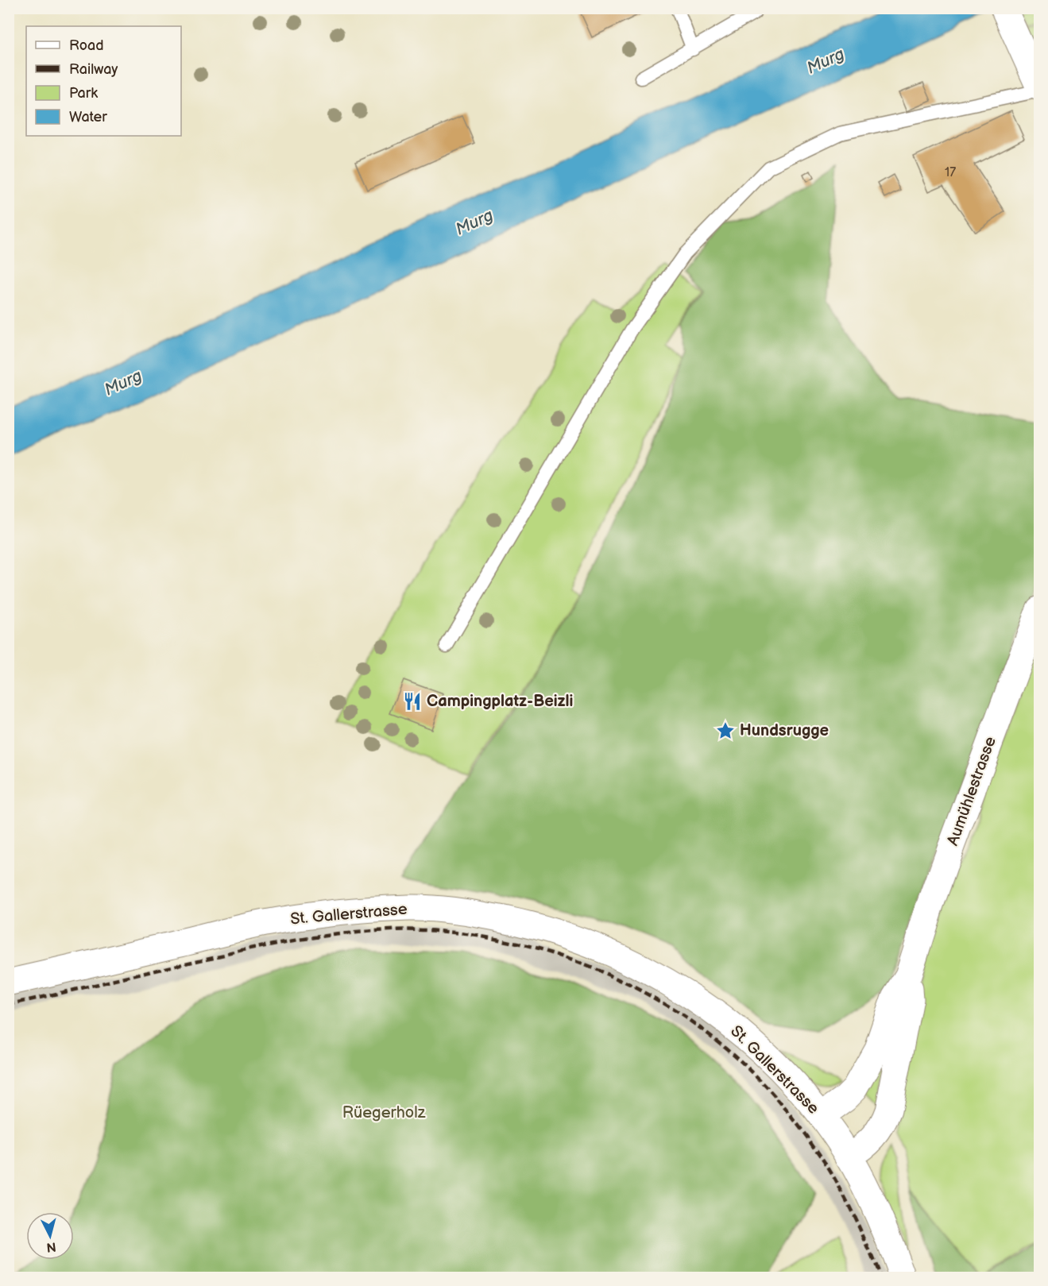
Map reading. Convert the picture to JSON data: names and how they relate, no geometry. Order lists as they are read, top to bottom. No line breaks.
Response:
{"streets":{"main road":["Aumühlestrasse","St. Gallerstrasse"]},"crossings":[["Aumühlestrasse","St. Gallerstrasse"]],"water":["Murg"],"parks":["Rüegerholz"],"places":{"restaurant":["Campingplatz-Beizli"],"place":["Hundsrugge"]},"house_numbers":["17"],"legend":["Road","Railway","Park","Water"],"north":"bottom"}
